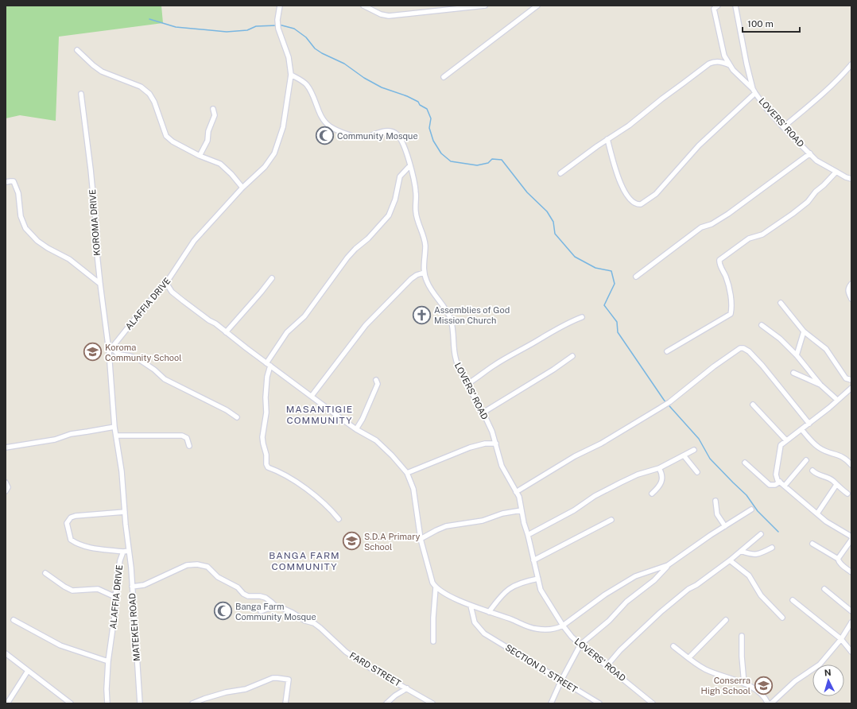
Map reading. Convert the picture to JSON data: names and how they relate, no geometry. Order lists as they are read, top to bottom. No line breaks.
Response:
{"streets":{"street":["LOVERS' ROAD","KOROMA DRIVE","ALAFFIA DRIVE","MATEKEH ROAD","SECTION D. STREET","FARD STREET"]},"crossings":[["LOVERS' ROAD","ALAFFIA DRIVE"],["KOROMA DRIVE","ALAFFIA DRIVE"]],"districts":["MASANTIGIE COMMUNITY","BANGA FARM COMMUNITY"],"places":{"mosque":["Community Mosque","Banga Farm Community Mosque"],"church":["Assemblies of God Mission Church"],"school or university":["Koroma Community School","S.D.A Primary School","Conserra High School"]},"scale_bar":"100 m","north":"top"}
